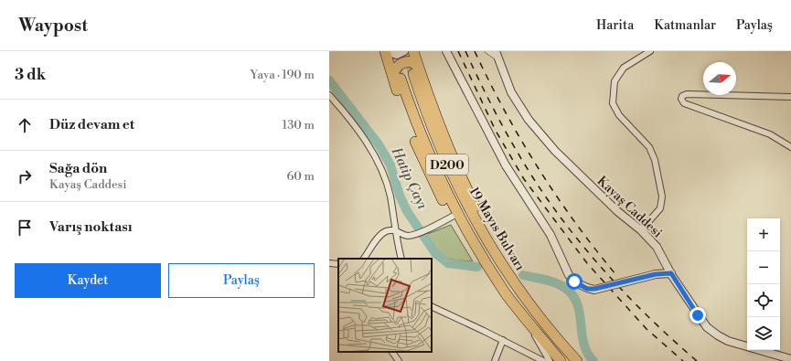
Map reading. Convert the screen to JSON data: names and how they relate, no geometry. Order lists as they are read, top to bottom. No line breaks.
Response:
{"streets":{"highway":["19 Mayıs Bulvarı"],"street":["Kayaş Caddesi"]},"water":["Hatip Çayı"],"north":"right","page":{"header":"Waypost","nav":["Harita","Katmanlar","Paylaş"],"heading":["3 dk","Yaya · 190 m"],"list":[["Düz devam et","130 m"],["Sağa dön","Kayaş Caddesi","60 m"],"Varış noktası"],"map_buttons":["+","−"],"buttons":["Kaydet","Paylaş"]}}
